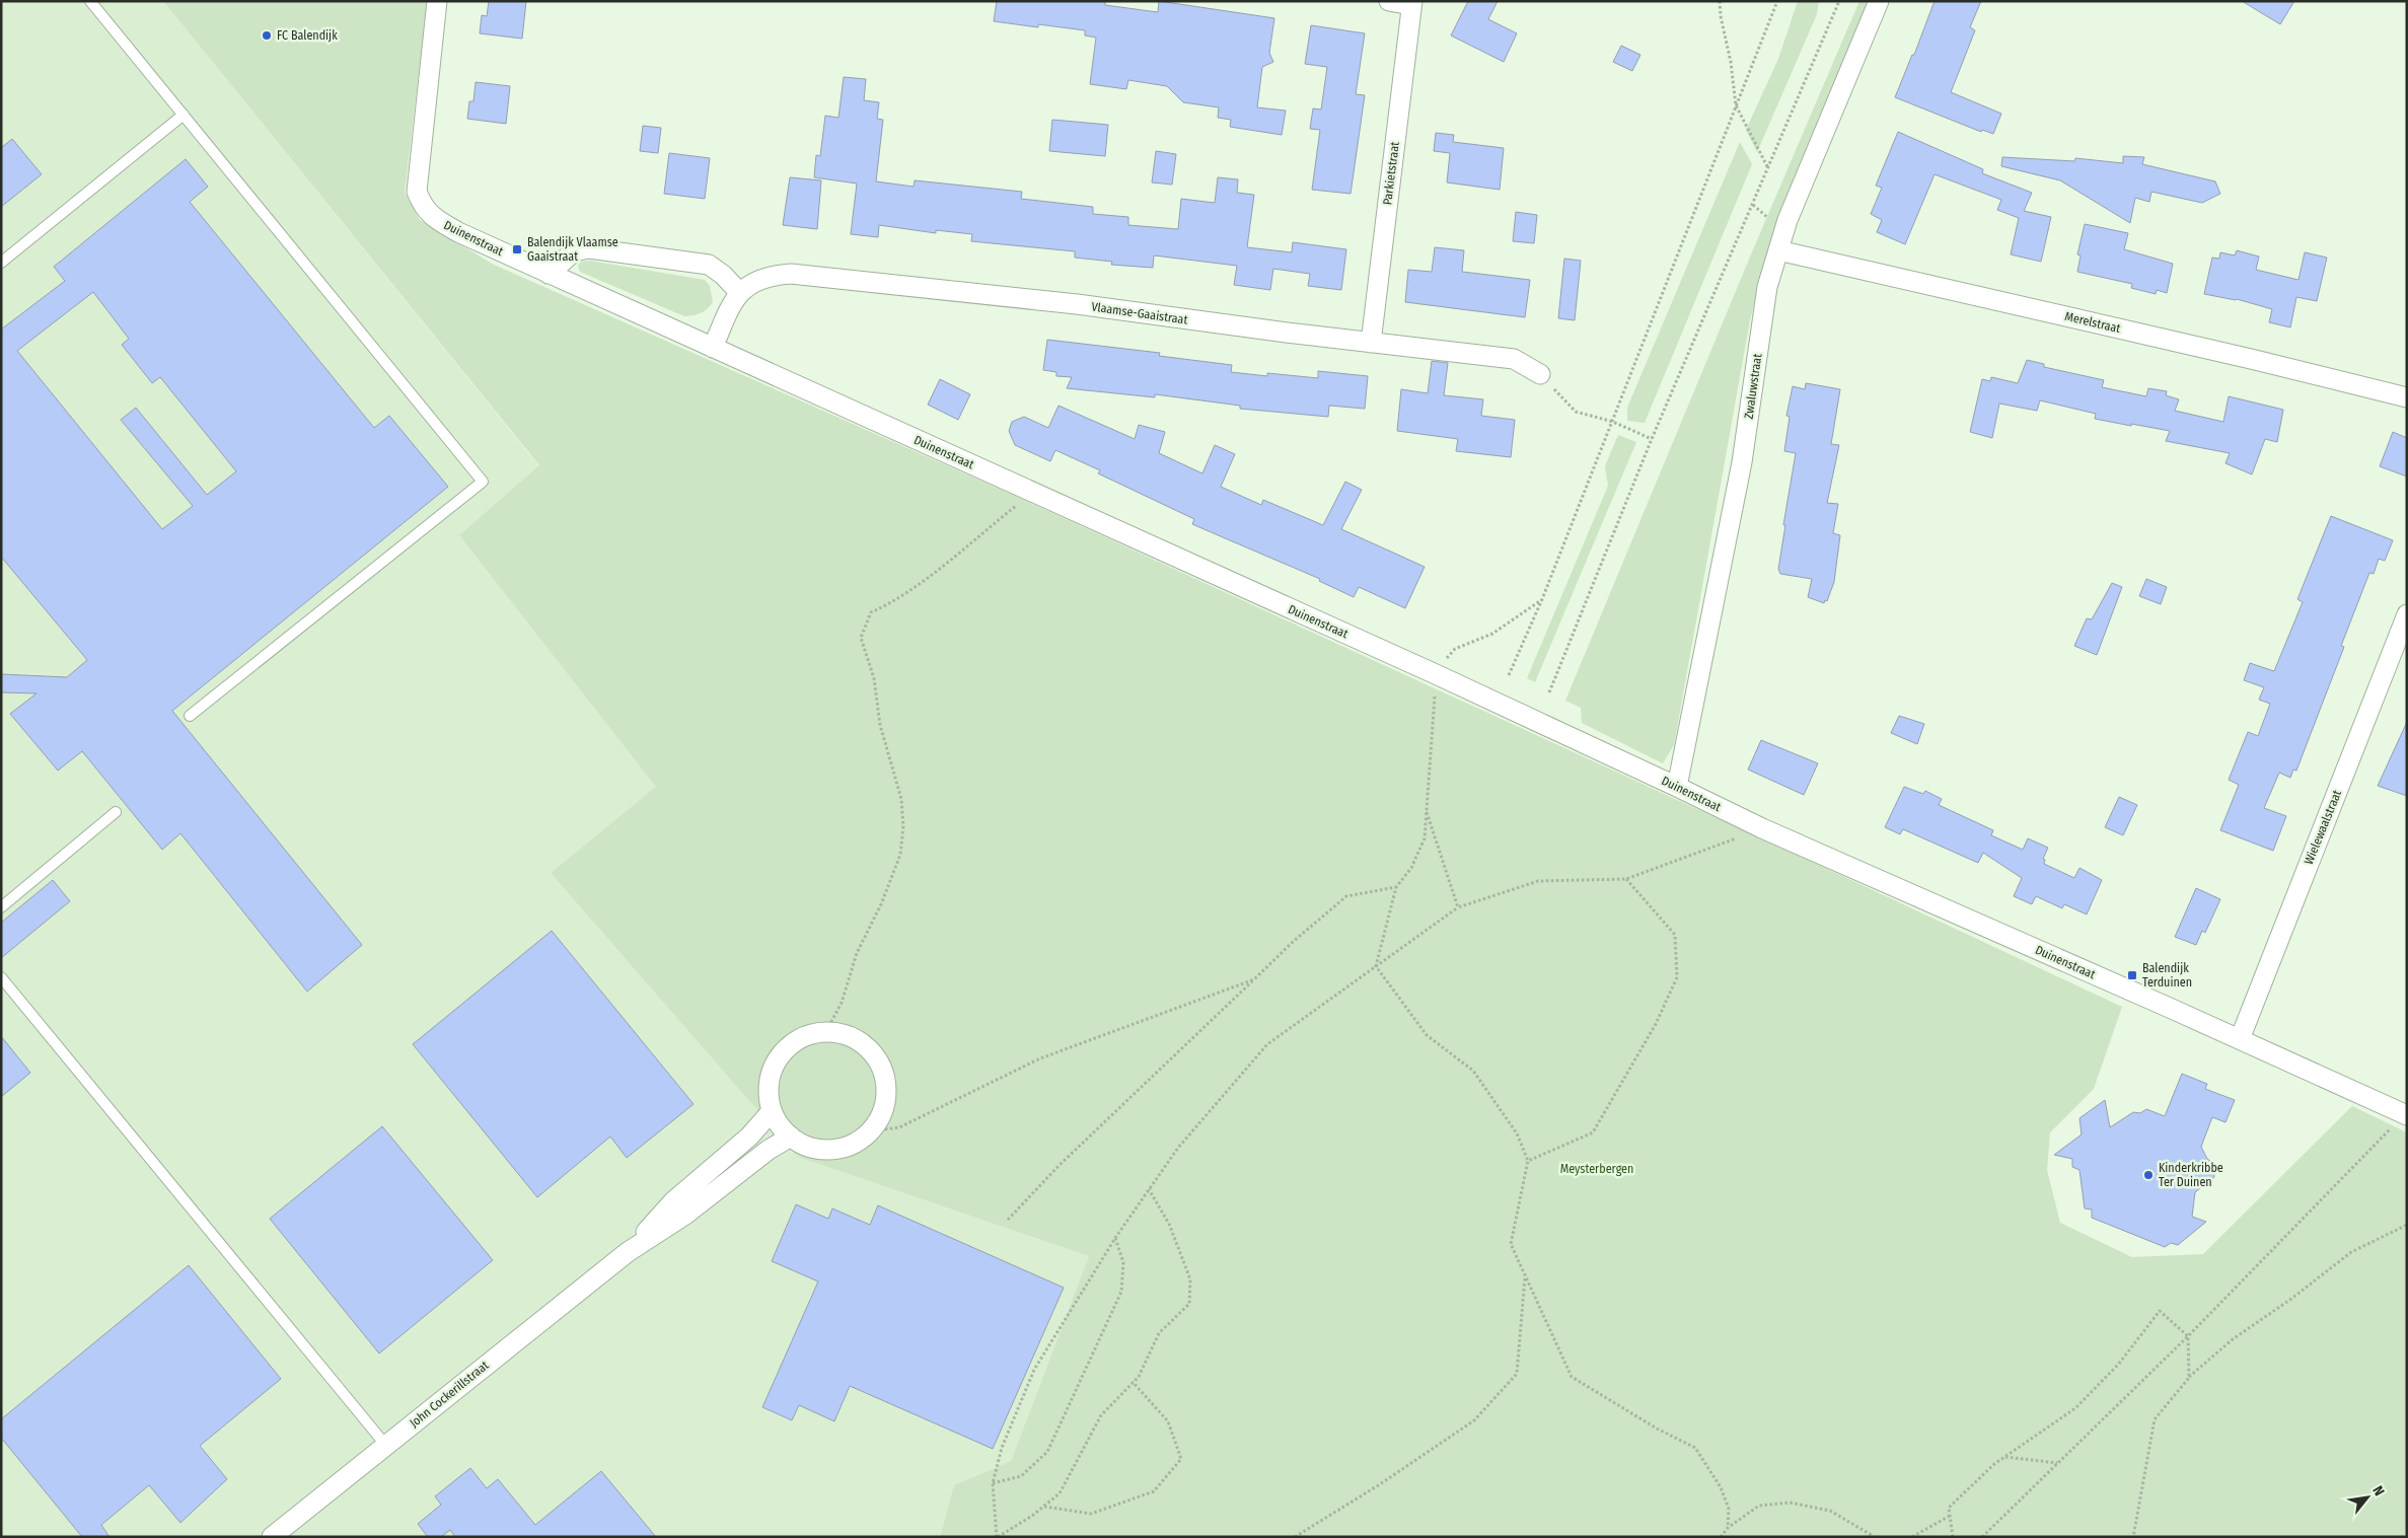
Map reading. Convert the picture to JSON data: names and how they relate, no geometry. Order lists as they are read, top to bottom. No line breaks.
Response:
{"streets":{"street":["Parkietstraat","Duinenstraat","Vlaamse-Gaaistraat","Merelstraat","Zwaluwstraat","Wielewaalstraat","John Cockerillstraat"]},"crossings":[["Parkietstraat","Vlaamse-Gaaistraat"],["Duinenstraat","Zwaluwstraat"],["Duinenstraat","Wielewaalstraat"],["Merelstraat","Zwaluwstraat"]],"parks":["Meysterbergen"],"places":{"other":["FC Balendijk","Kinderkribbe Ter Duinen"],"transit":["Balendijk Vlaamse Gaaistraat","Balendijk Terduinen"]},"north":"top right"}
